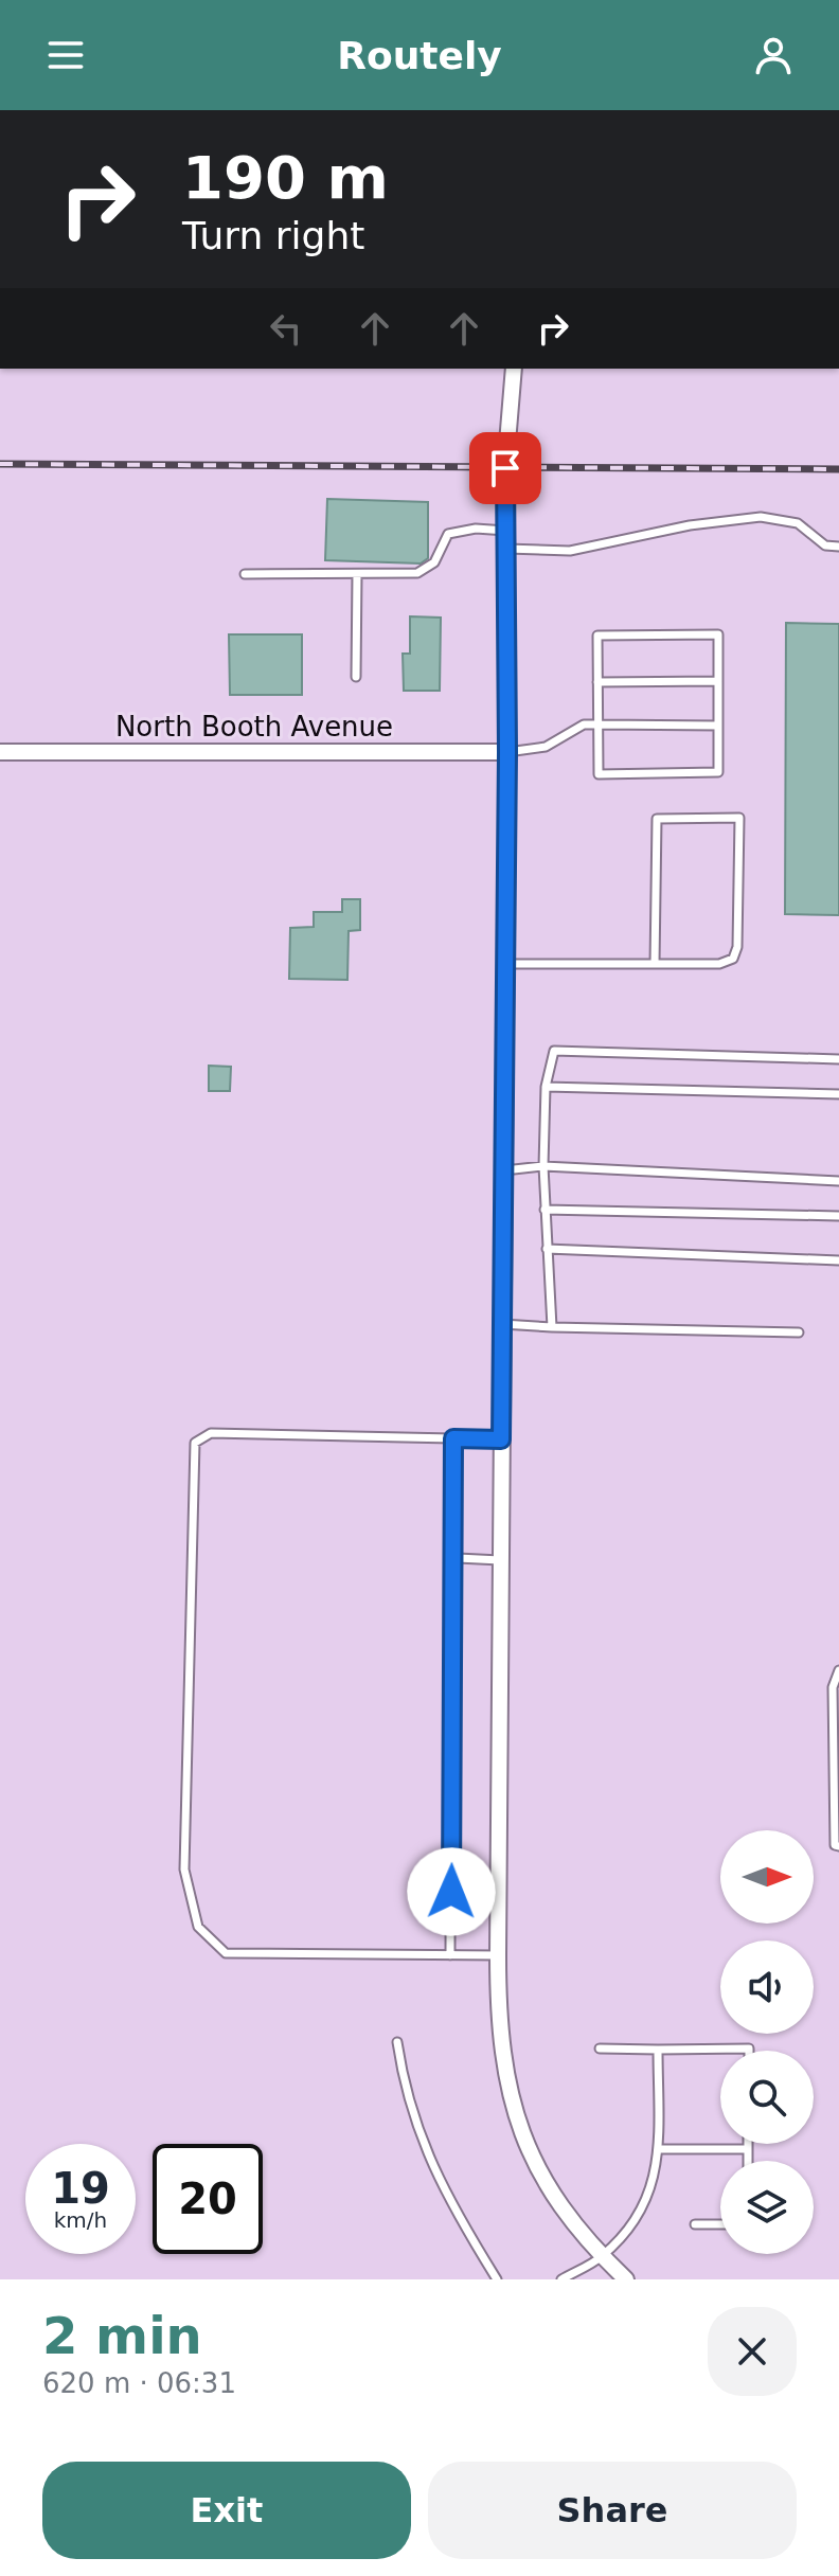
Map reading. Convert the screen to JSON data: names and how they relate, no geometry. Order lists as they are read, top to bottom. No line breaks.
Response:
{"streets":{"street":["North Booth Avenue"]},"north":"right","page":{"header":"Routely","turn":["190 m","Turn right"],"speed":"19 km/h","limit":"20","heading":["2 min","620 m · 06:31"],"buttons":["Exit","Share"]}}
